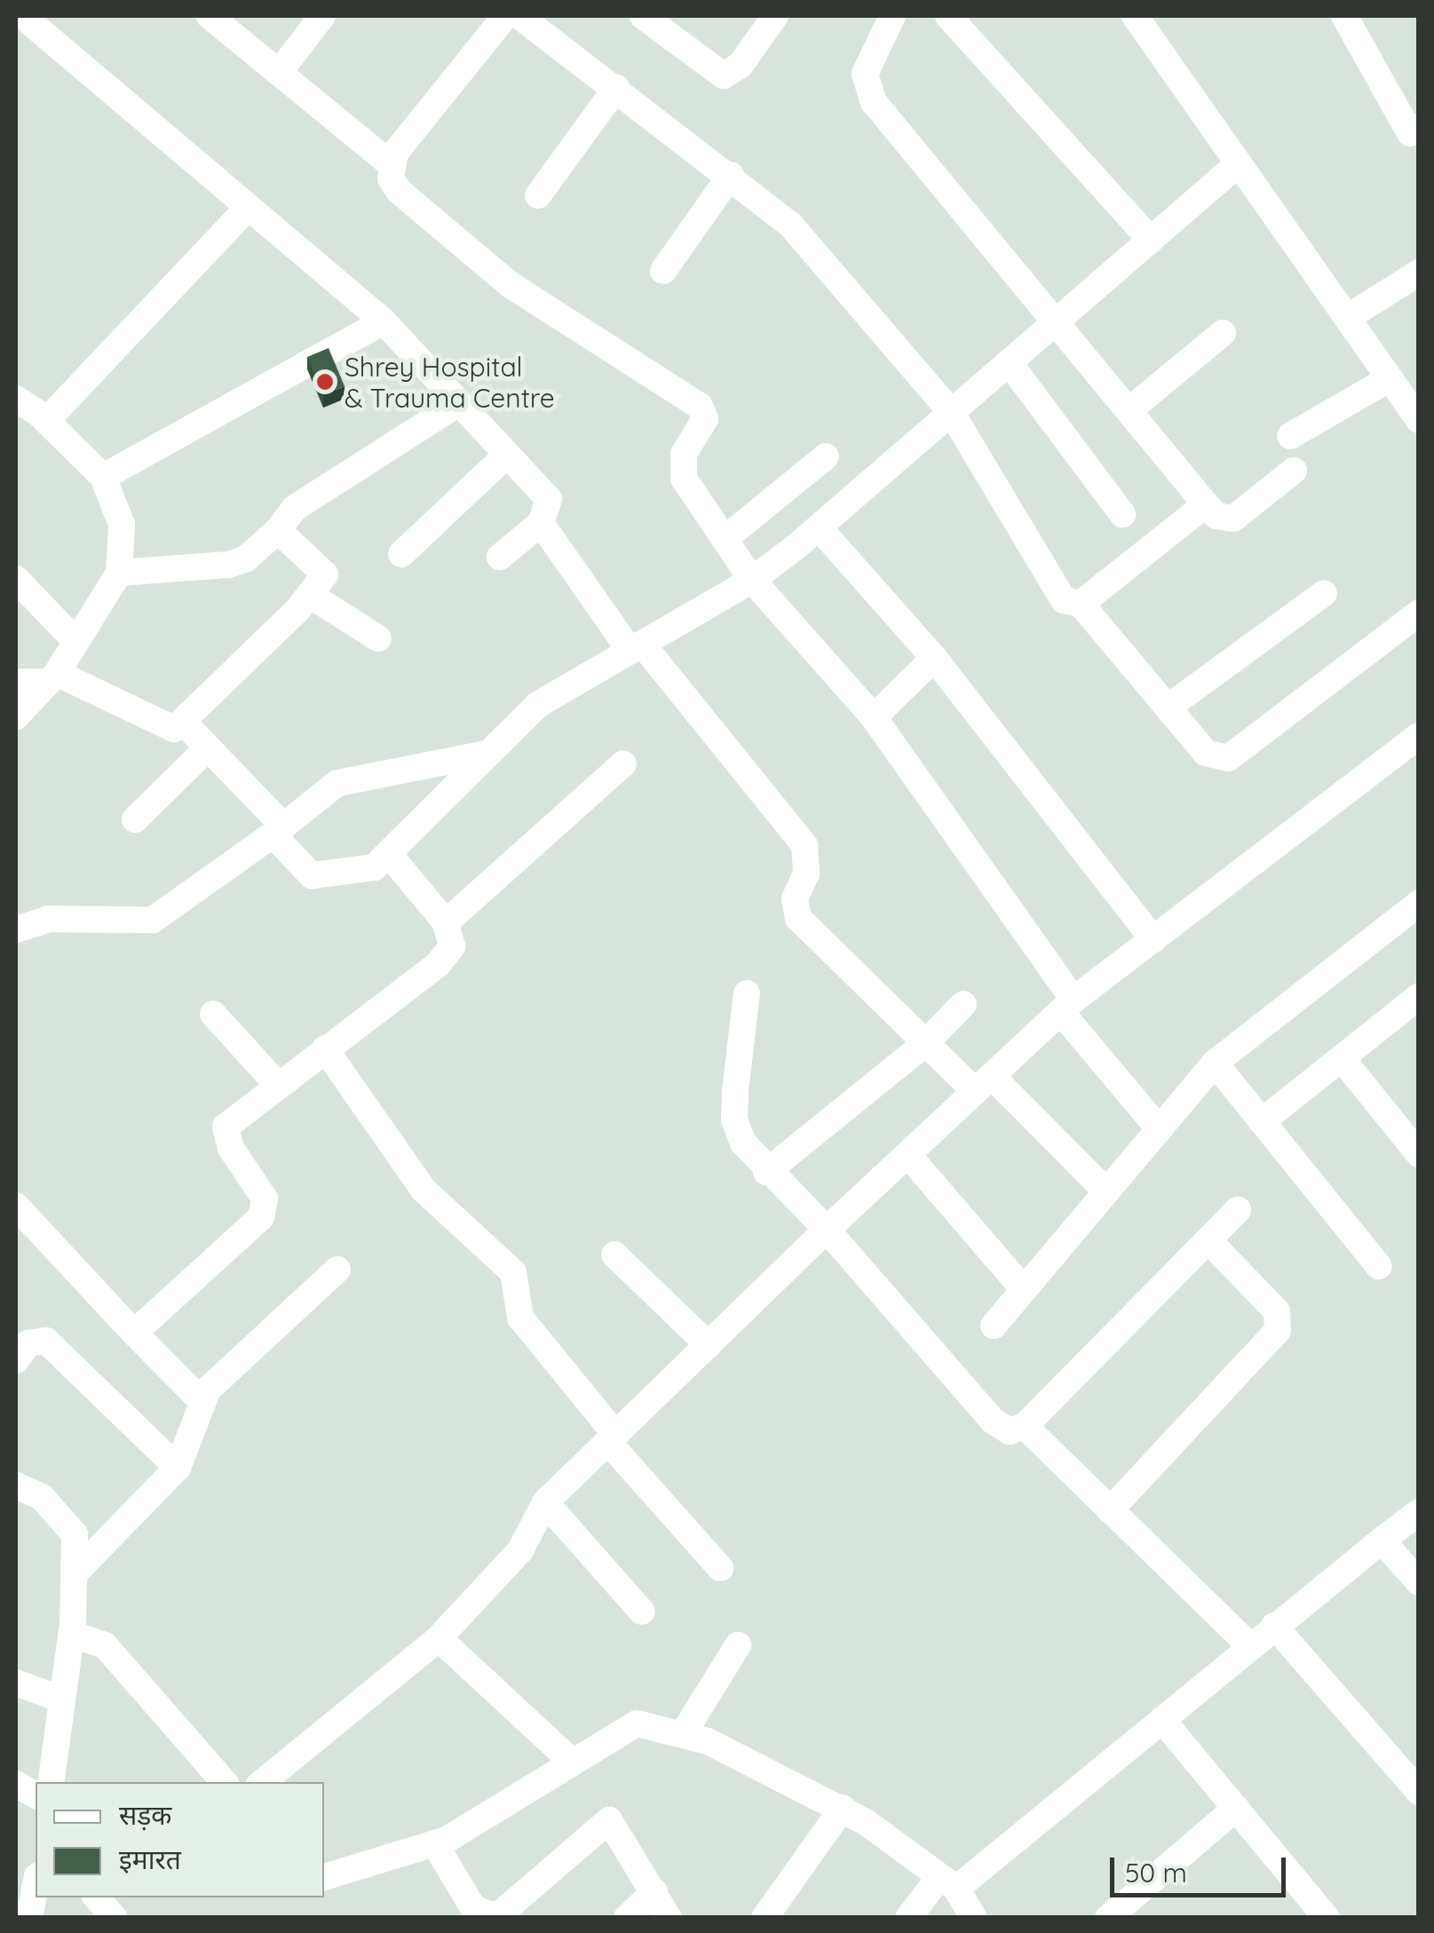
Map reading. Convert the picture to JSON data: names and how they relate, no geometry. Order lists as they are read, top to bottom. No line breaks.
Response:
{"places":["Shrey Hospital & Trauma Centre"],"legend":["सड़क","इमारत"],"scale_bar":"50 m"}
